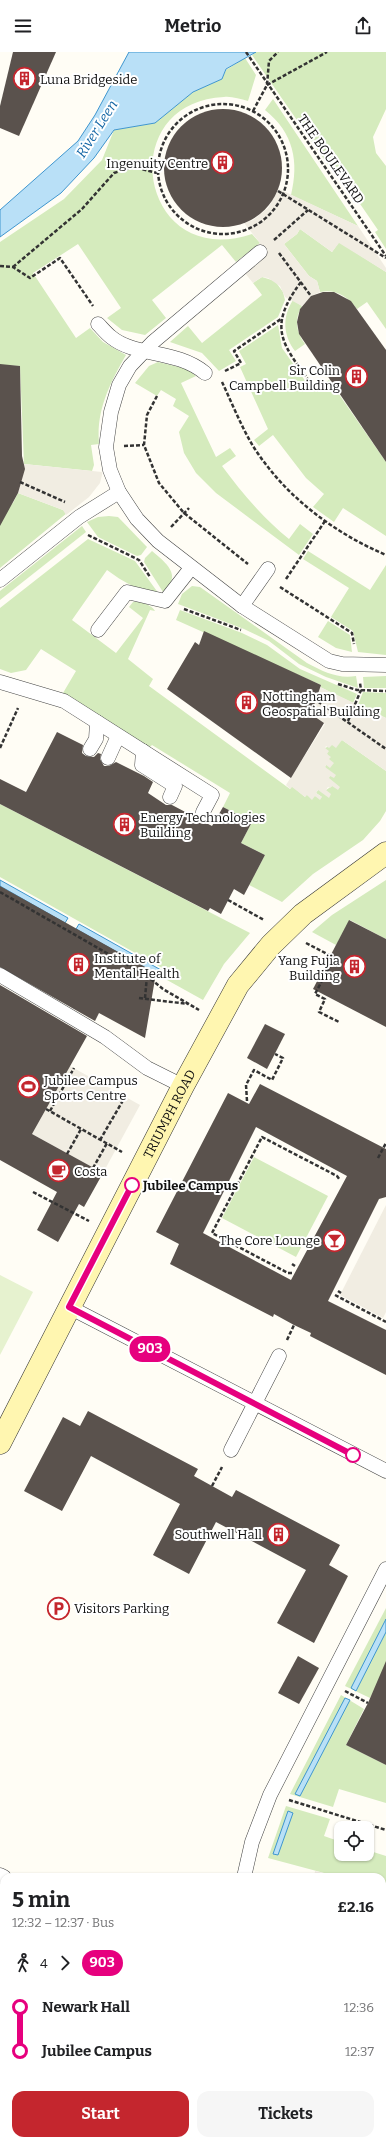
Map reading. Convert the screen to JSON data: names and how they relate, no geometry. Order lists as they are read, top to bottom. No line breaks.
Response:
{"streets":{"street":["TRIUMPH ROAD"],"path":["THE BOULEVARD"]},"water":["River Leen"],"places":{"building":["Luna Bridgeside","Ingenuity Centre","Sir Colin Campbell Building","Nottingham Geospatial Building","Energy Technologies Building","Institute of Mental Health","Yang Fujia Building","Southwell Hall"],"sports":["Jubilee Campus Sports Centre"],"cafe":["Costa"],"other":["Jubilee Campus"],"bar":["The Core Lounge"],"parking":["Visitors Parking"]},"lines":["bus line 903"],"page":{"header":"Metrio","on_map":"903","heading":["5 min","12:32 – 12:37 · Bus","£2.16"],"legs":["4","903"],"list":[{"name":"Newark Hall","value":"12:36"},{"name":"Jubilee Campus","value":"12:37"}],"buttons":["Start","Tickets"]}}
